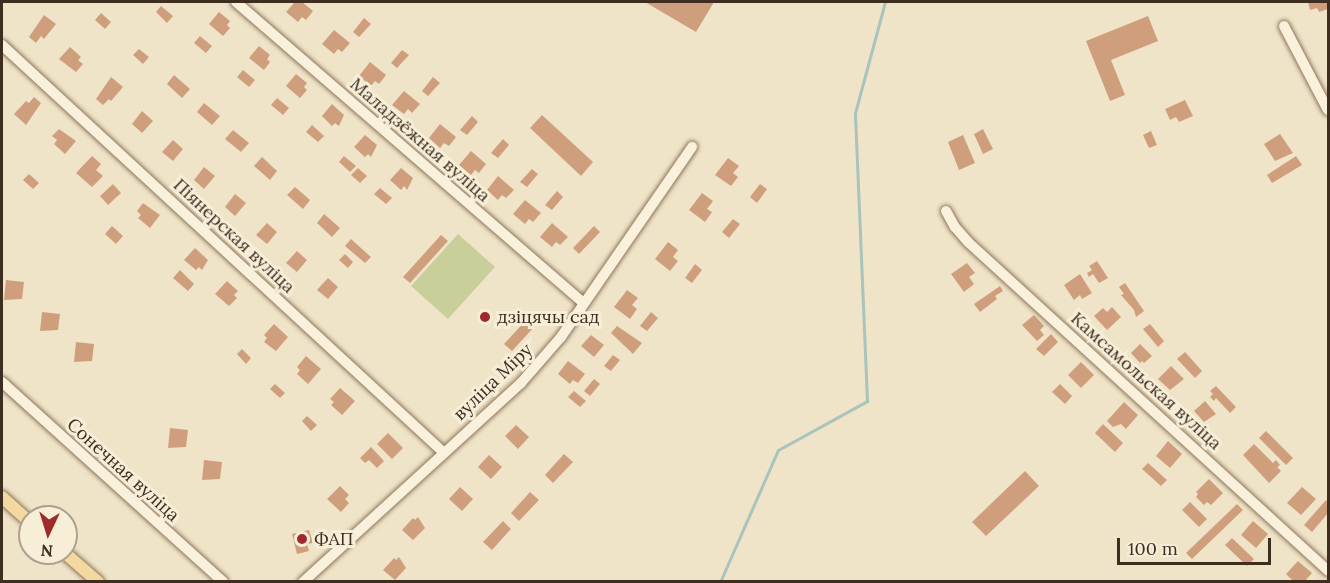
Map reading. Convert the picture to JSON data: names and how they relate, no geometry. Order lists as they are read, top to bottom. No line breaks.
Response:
{"streets":{"street":["Маладзёжная вуліца","Піянерская вуліца","Камсамольская вуліца","вуліца Міру","Сонечная вуліца"]},"crossings":[["Маладзёжная вуліца","вуліца Міру"],["Піянерская вуліца","вуліца Міру"]],"places":["дзіцячы сад","ФАП"],"scale_bar":"100 m","north":"bottom"}
